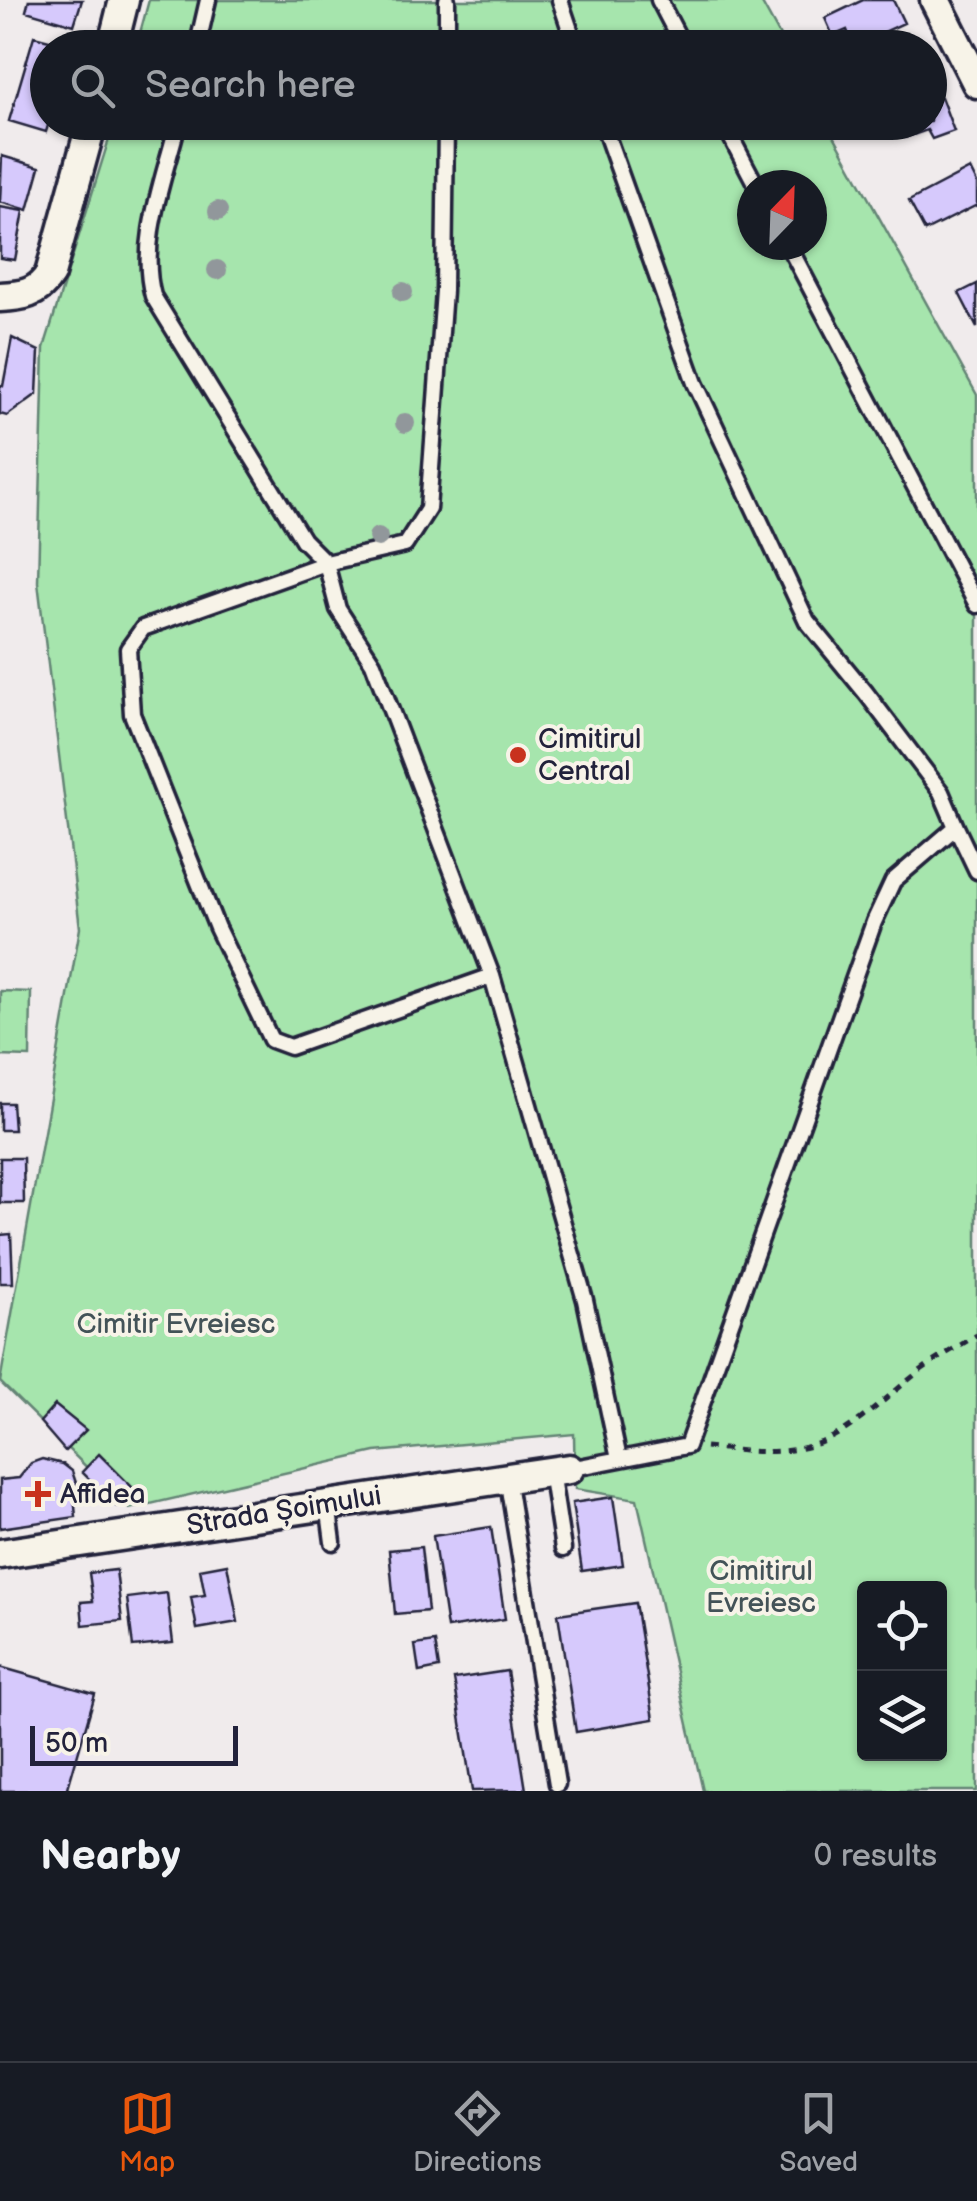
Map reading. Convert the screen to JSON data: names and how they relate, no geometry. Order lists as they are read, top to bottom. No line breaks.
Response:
{"streets":{"street":["Strada Șoimului"]},"parks":["Cimitir Evreiesc","Cimitirul Evreiesc"],"places":{"other":["Cimitirul Central"],"health":["Affidea"]},"scale_bar":"50 m","north":"top right","page":{"search":"Search here","scale":"50 m","heading":["Nearby","0 results"],"nav":["Map","Directions","Saved"]}}
